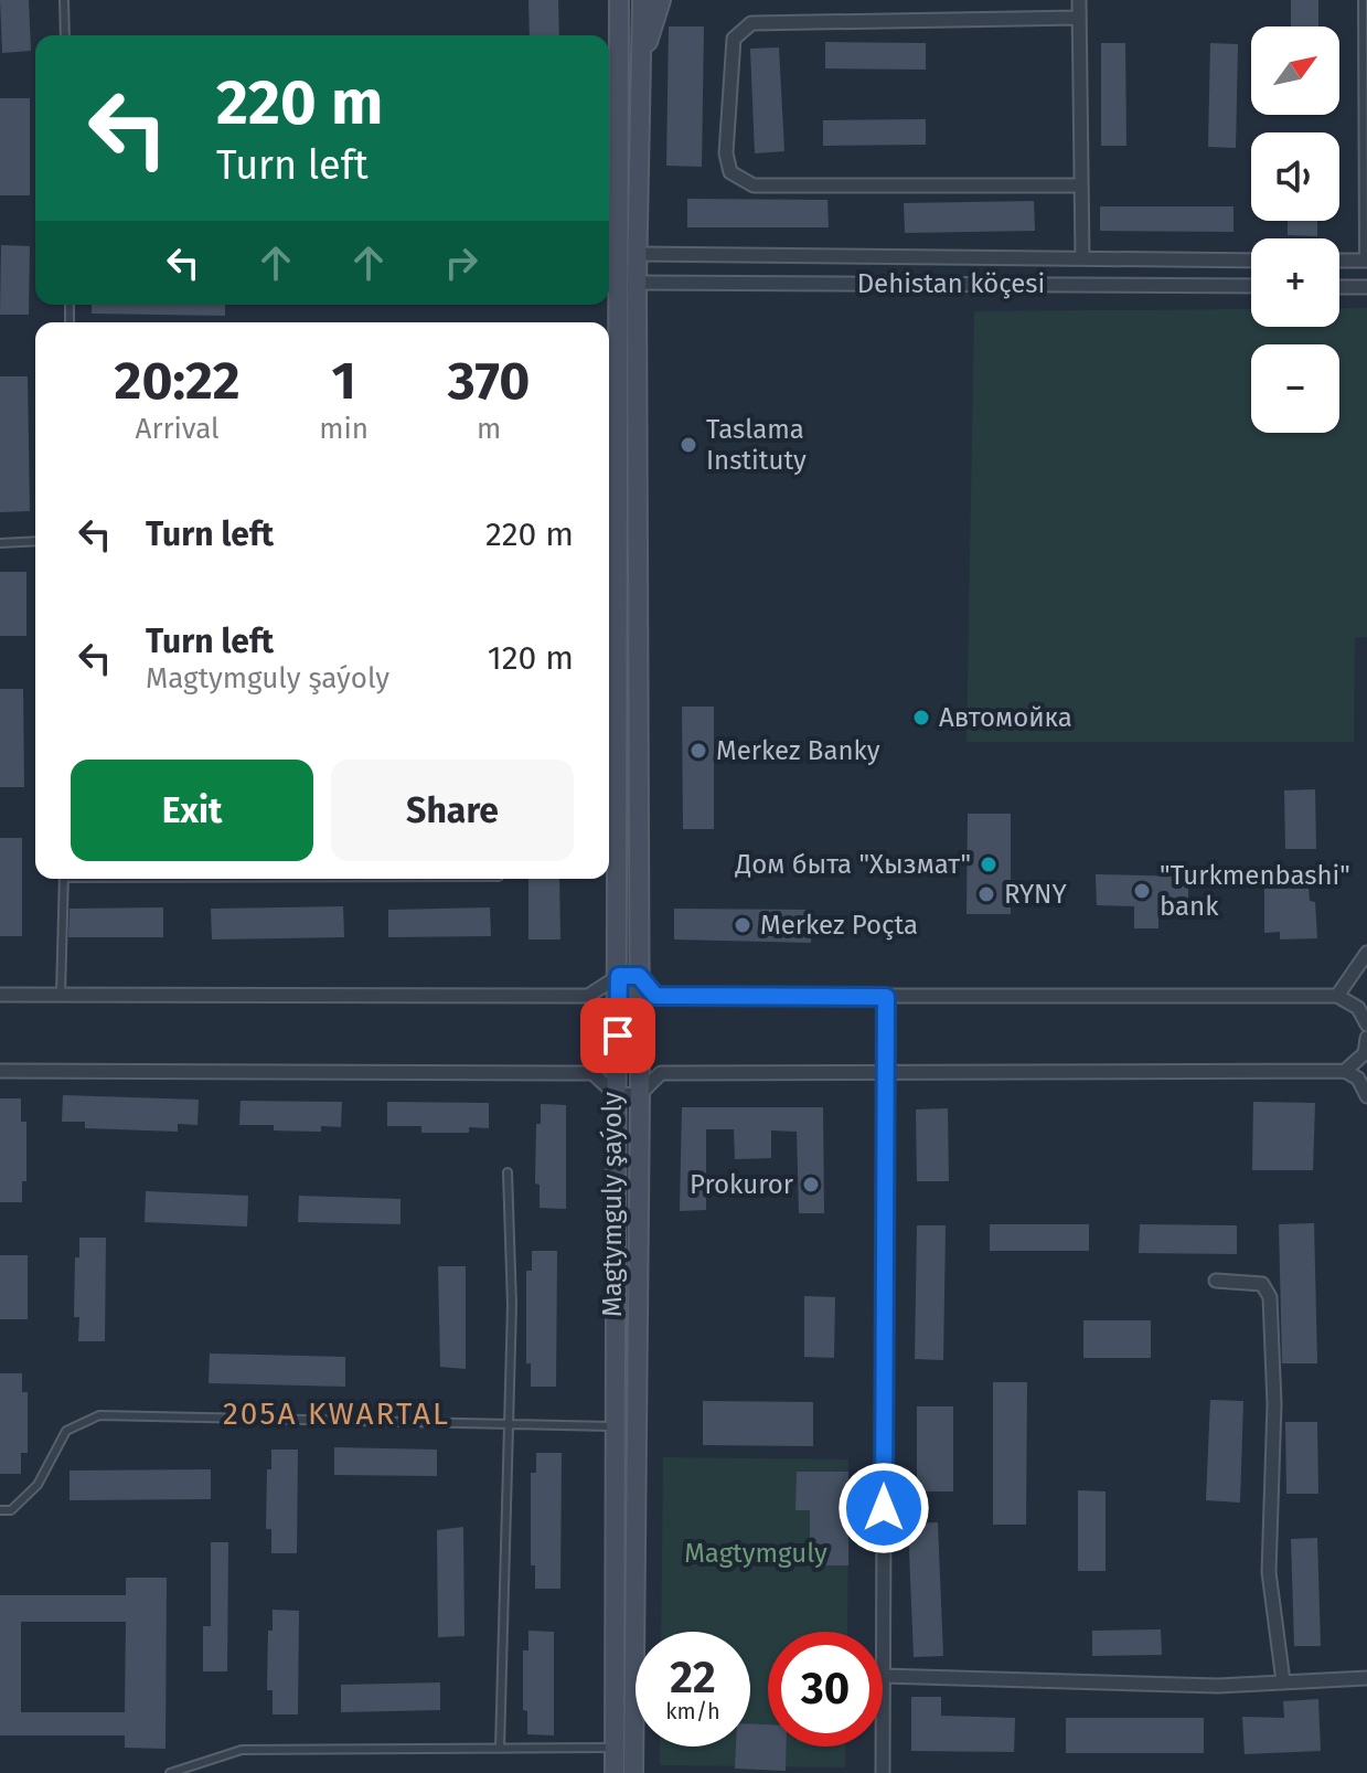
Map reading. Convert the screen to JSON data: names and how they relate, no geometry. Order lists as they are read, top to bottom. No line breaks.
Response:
{"streets":{"street":["Dehistan köçesi","Magtymguly şaýoly"]},"crossings":[["Dehistan köçesi","Magtymguly şaýoly"]],"districts":["205A KWARTAL"],"parks":["Magtymguly"],"places":["Taslama Instituty","Автомойка","Merkez Banky","Дом быта \"Хызмат\"","\"Turkmenbashi\" bank","RYNY","Merkez Poçta","Prokuror"],"north":"top right","page":{"map_buttons":["+","−"],"turn":["220 m","Turn left"],"eta":["20:22","Arrival","1","min","370","m"],"list":[{"name":"Turn left","value":"220 m"},{"name":"Turn left","note":"Magtymguly şaýoly","value":"120 m"}],"buttons":["Exit","Share"],"speed":"22 km/h","limit":"30"}}
